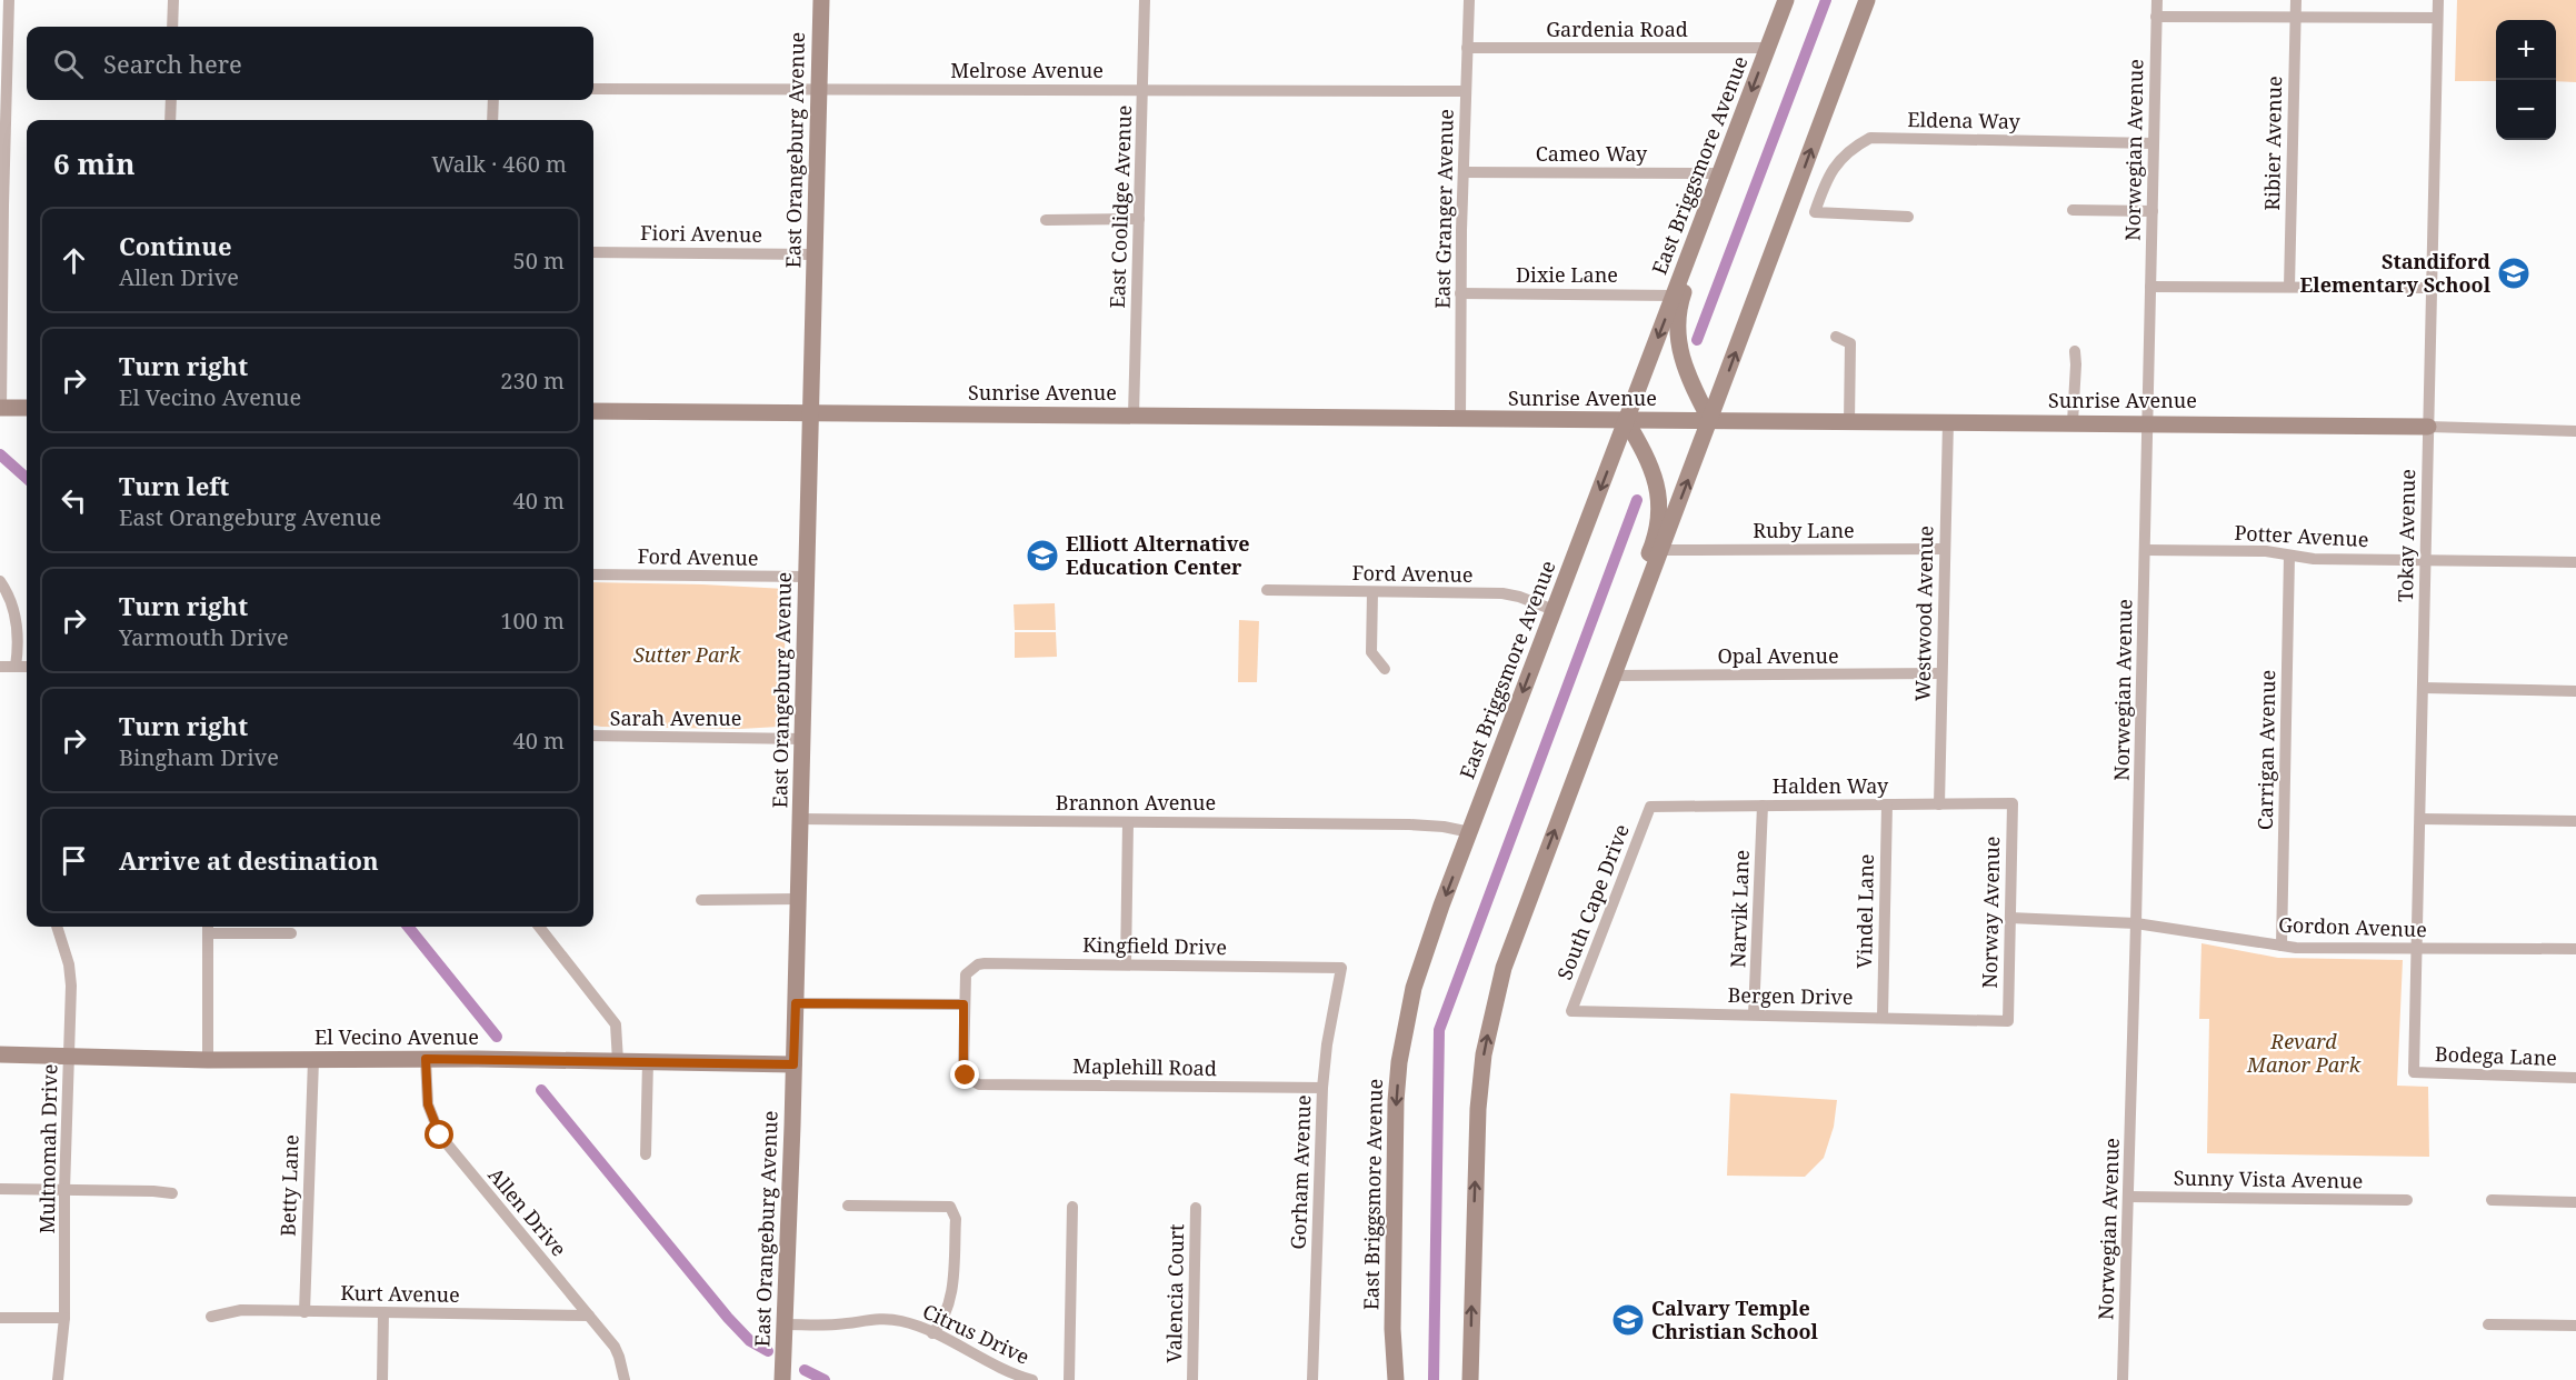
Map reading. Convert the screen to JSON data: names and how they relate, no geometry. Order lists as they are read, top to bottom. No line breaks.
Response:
{"streets":{"street":["Gardenia Road","Melrose Avenue","Eldena Way","Ribier Avenue","East Orangeburg Avenue","Norwegian Avenue","Cameo Way","East Briggsmore Avenue","East Coolidge Avenue","East Granger Avenue","Fiori Avenue","Dixie Lane","Sunrise Avenue","Ruby Lane","Tokay Avenue","Potter Avenue","Ford Avenue","Westwood Avenue","Opal Avenue","Sarah Avenue","Carrigan Avenue","Halden Way","Brannon Avenue","South Cape Drive","Narvik Lane","Vindel Lane","Norway Avenue","Gordon Avenue","Kingfield Drive","Bergen Drive","El Vecino Avenue","Bodega Lane","Maplehill Road","Multnomah Drive","Gorham Avenue","Sunny Vista Avenue","Betty Lane","Allen Drive","Valencia Court","Kurt Avenue","Citrus Drive"]},"crossings":[["Gardenia Road","East Briggsmore Avenue"],["Gardenia Road","East Granger Avenue"],["Melrose Avenue","East Orangeburg Avenue"],["Melrose Avenue","East Coolidge Avenue"],["Melrose Avenue","East Granger Avenue"],["Eldena Way","Norwegian Avenue"],["East Orangeburg Avenue","Fiori Avenue"],["East Orangeburg Avenue","Sunrise Avenue"],["East Orangeburg Avenue","Ford Avenue"],["East Orangeburg Avenue","Sarah Avenue"],["East Orangeburg Avenue","Brannon Avenue"],["East Orangeburg Avenue","El Vecino Avenue"],["East Orangeburg Avenue","Citrus Drive"],["Norwegian Avenue","Sunrise Avenue"],["Norwegian Avenue","Potter Avenue"],["Norwegian Avenue","Gordon Avenue"],["Norwegian Avenue","Sunny Vista Avenue"],["Cameo Way","East Briggsmore Avenue"],["Cameo Way","East Granger Avenue"],["East Briggsmore Avenue","Dixie Lane"],["East Briggsmore Avenue","Sunrise Avenue"],["East Briggsmore Avenue","Ford Avenue"],["East Briggsmore Avenue","Brannon Avenue"],["East Coolidge Avenue","Sunrise Avenue"],["East Granger Avenue","Dixie Lane"],["East Granger Avenue","Sunrise Avenue"],["Sunrise Avenue","Tokay Avenue"],["Sunrise Avenue","Westwood Avenue"],["Ruby Lane","Westwood Avenue"],["Tokay Avenue","Potter Avenue"],["Tokay Avenue","Gordon Avenue"],["Tokay Avenue","Bodega Lane"],["Potter Avenue","Carrigan Avenue"],["Westwood Avenue","Opal Avenue"],["Westwood Avenue","Halden Way"],["Carrigan Avenue","Gordon Avenue"],["Halden Way","South Cape Drive"],["Halden Way","Narvik Lane"],["Halden Way","Vindel Lane"],["Halden Way","Norway Avenue"],["South Cape Drive","Bergen Drive"],["Narvik Lane","Bergen Drive"],["Vindel Lane","Bergen Drive"],["Norway Avenue","Gordon Avenue"],["Norway Avenue","Bergen Drive"],["Kingfield Drive","Maplehill Road"],["Kingfield Drive","Gorham Avenue"],["El Vecino Avenue","Multnomah Drive"],["El Vecino Avenue","Betty Lane"],["El Vecino Avenue","Allen Drive"],["Maplehill Road","Gorham Avenue"],["Betty Lane","Kurt Avenue"],["Allen Drive","Kurt Avenue"]],"parks":["Sutter Park","Revard Manor Park"],"places":{"school or university":["Standiford Elementary School","Elliott Alternative Education Center","Calvary Temple Christian School"]},"page":{"map_buttons":["+","−"],"search":"Search here","heading":["6 min","Walk · 460 m"],"list":[["Continue","Allen Drive","50 m"],["Turn right","El Vecino Avenue","230 m"],["Turn left","East Orangeburg Avenue","40 m"],["Turn right","Yarmouth Drive","100 m"],["Turn right","Bingham Drive","40 m"],"Arrive at destination"]}}
